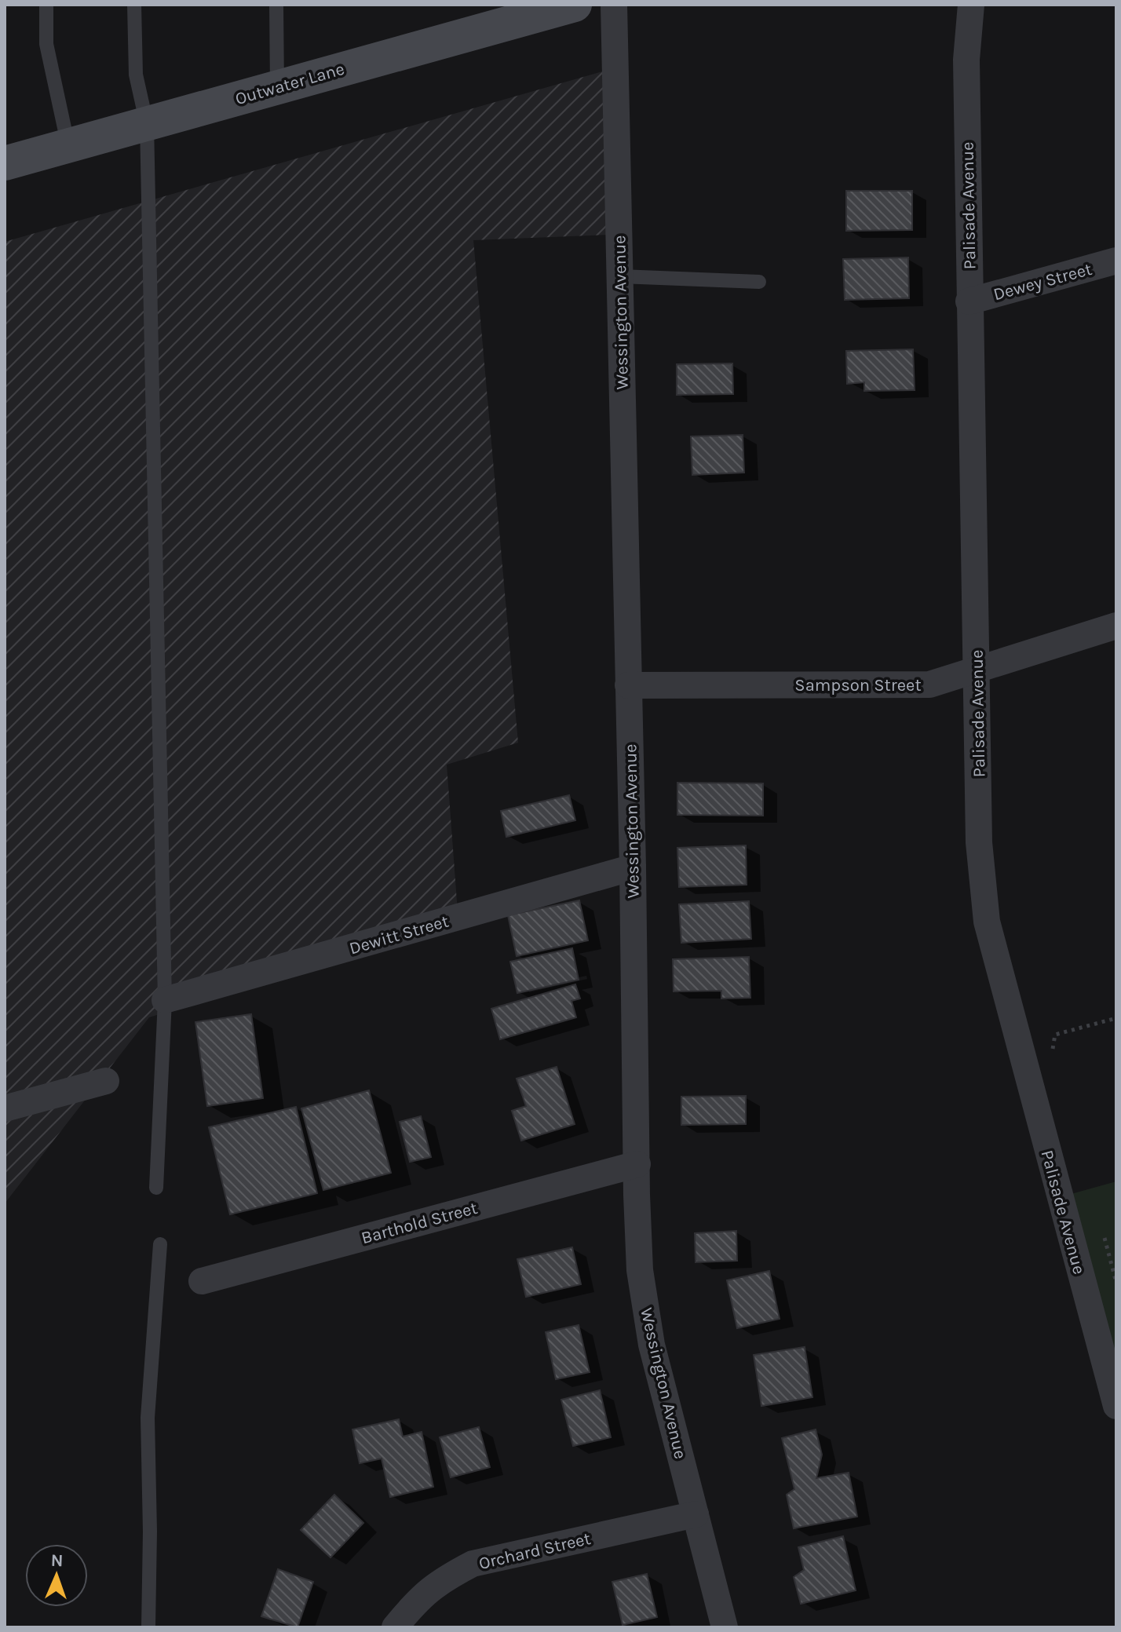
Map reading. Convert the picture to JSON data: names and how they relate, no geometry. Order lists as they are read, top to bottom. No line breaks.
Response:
{"streets":{"street":["Outwater Lane","Palisade Avenue","Dewey Street","Wessington Avenue","Sampson Street","Dewitt Street","Barthold Street","Orchard Street"]},"crossings":[["Palisade Avenue","Dewey Street"],["Palisade Avenue","Sampson Street"],["Wessington Avenue","Sampson Street"],["Wessington Avenue","Dewitt Street"],["Wessington Avenue","Barthold Street"],["Wessington Avenue","Orchard Street"]],"north":"top"}
